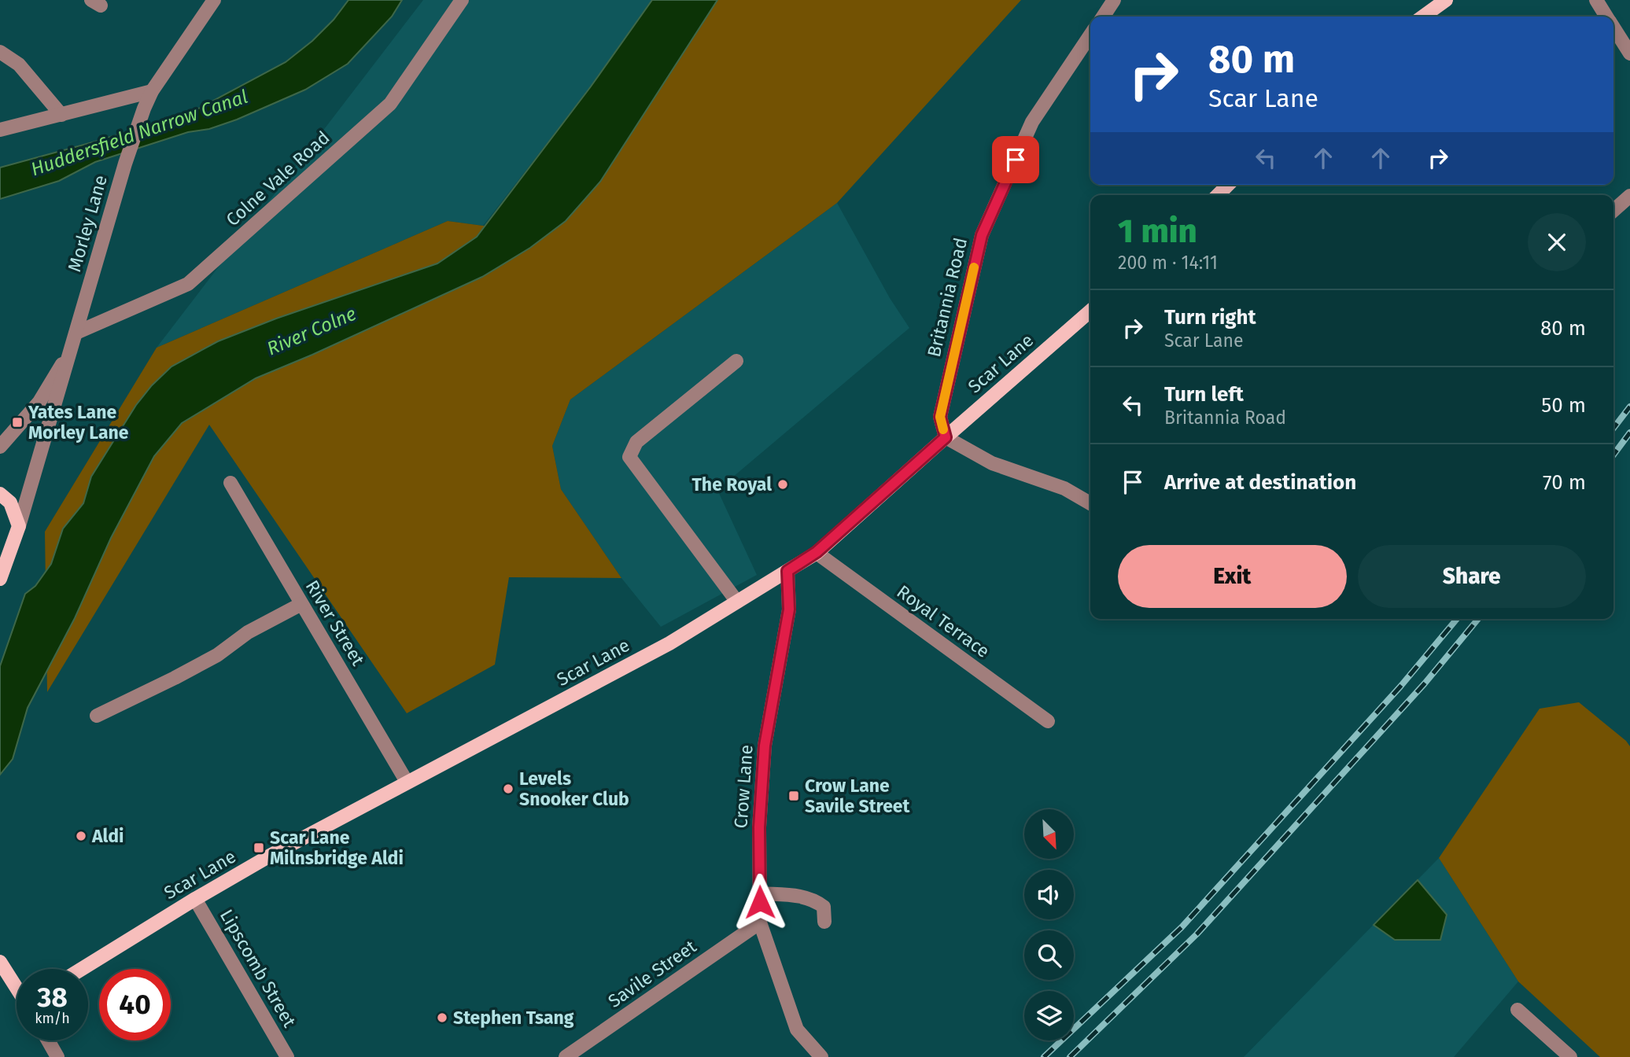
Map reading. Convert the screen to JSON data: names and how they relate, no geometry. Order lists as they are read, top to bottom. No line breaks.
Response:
{"streets":{"main road":["Morley Lane","Scar Lane"],"street":["Colne Vale Road","Britannia Road","Royal Terrace","River Street","Crow Lane","Lipscomb Street","Savile Street"]},"crossings":[["Colne Vale Road","Morley Lane"],["Britannia Road","Scar Lane"],["Scar Lane","Royal Terrace"],["Scar Lane","River Street"],["Scar Lane","Crow Lane"],["Scar Lane","Lipscomb Street"],["Crow Lane","Savile Street"]],"water":["Huddersfield Narrow Canal","River Colne"],"places":{"transit":["Yates Lane Morley Lane","Crow Lane Savile Street","Scar Lane Milnsbridge Aldi"],"other":["The Royal","Levels Snooker Club","Aldi","Stephen Tsang"]},"north":"bottom right","page":{"turn":["80 m","Scar Lane"],"heading":["1 min","200 m · 14:11"],"list":[{"name":"Turn right","note":"Scar Lane","value":"80 m"},{"name":"Turn left","note":"Britannia Road","value":"50 m"},{"name":"Arrive at destination","value":"70 m"}],"buttons":["Exit","Share"],"speed":"38 km/h","limit":"40"}}
